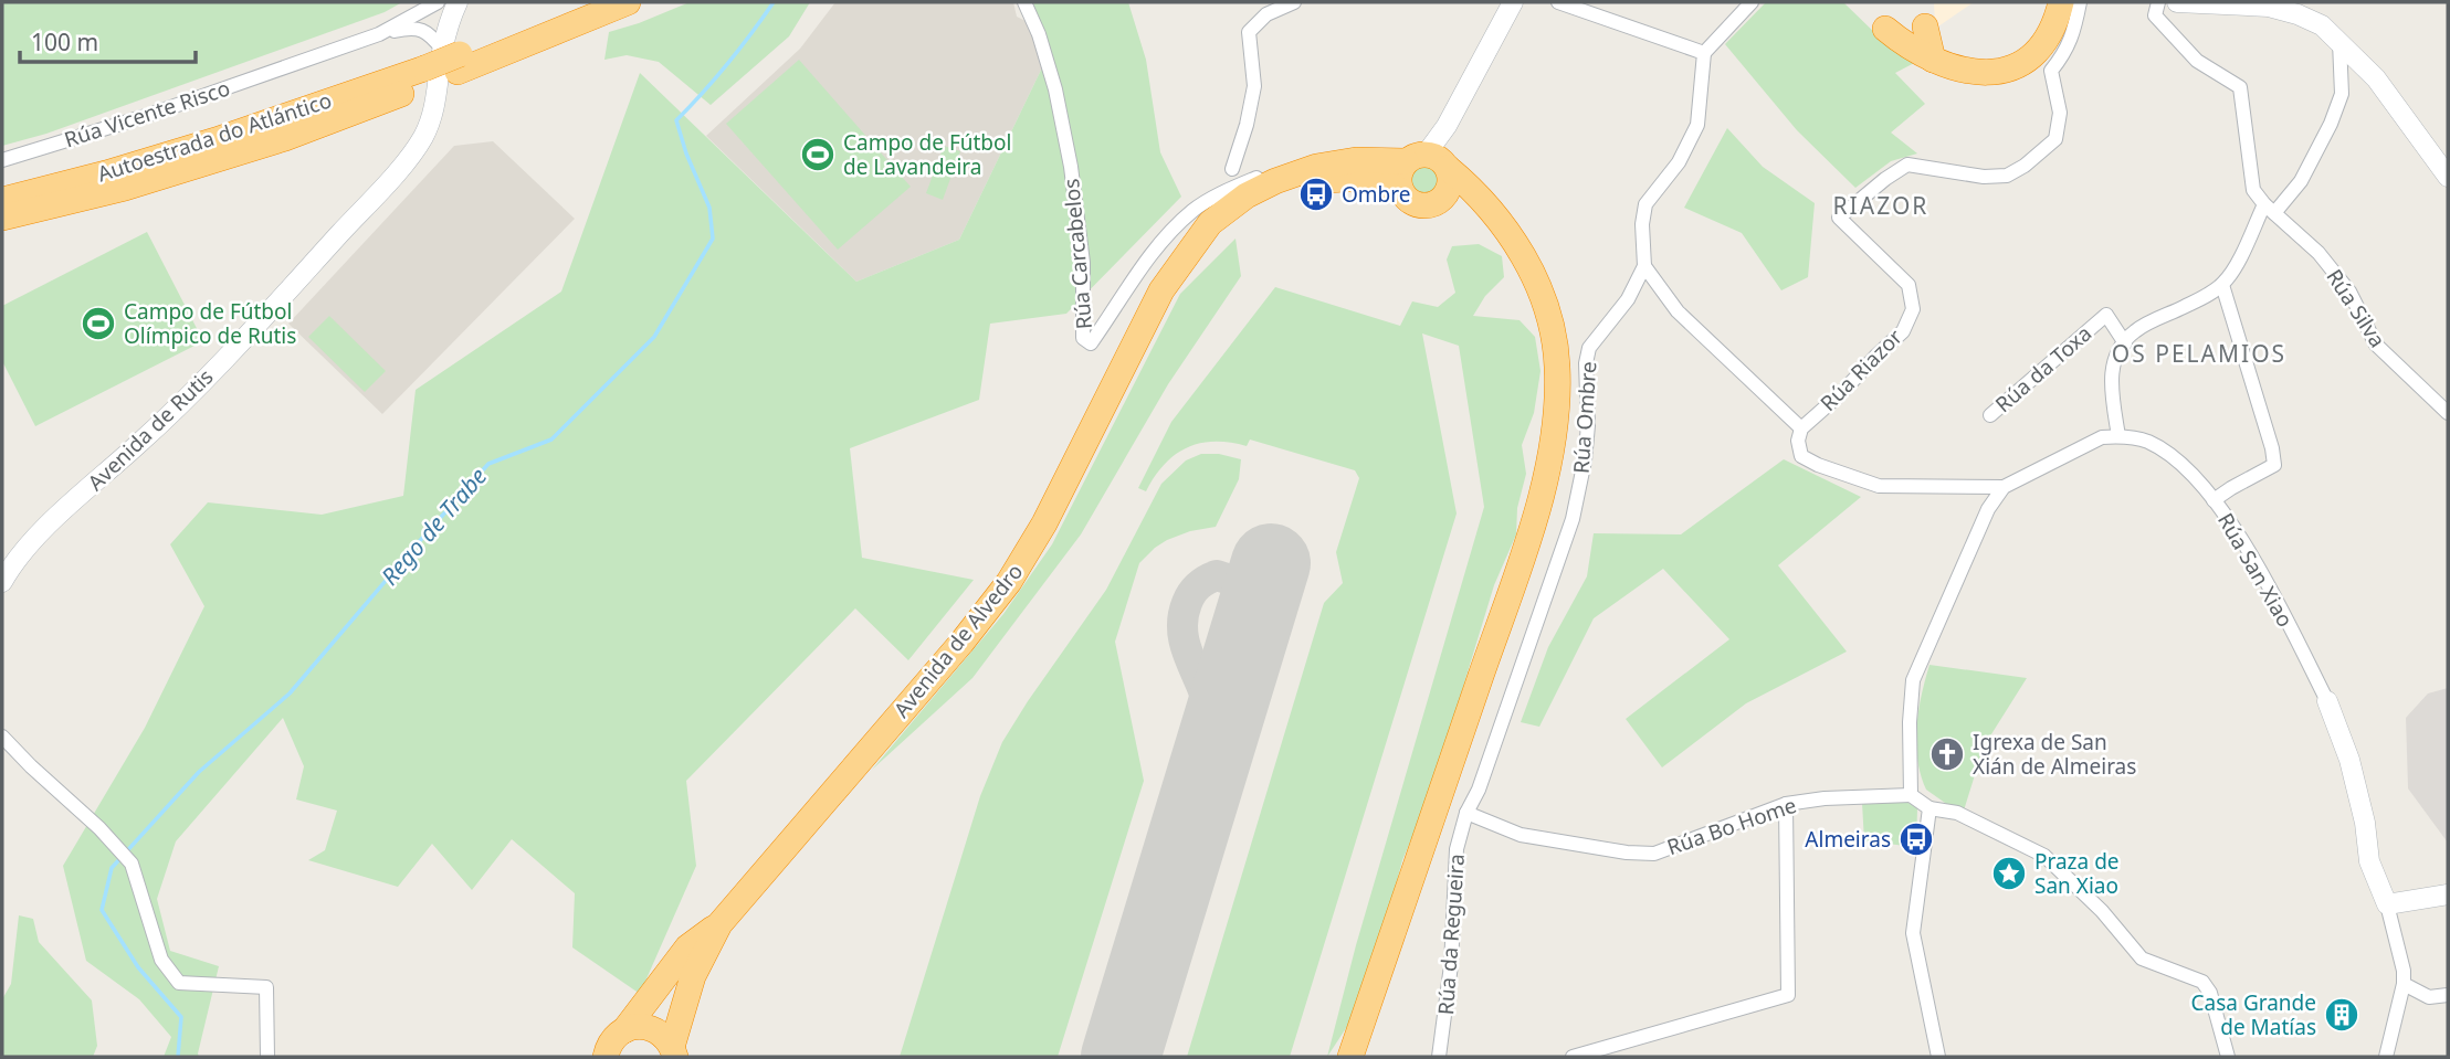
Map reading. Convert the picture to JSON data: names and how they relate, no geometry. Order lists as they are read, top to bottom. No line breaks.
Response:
{"streets":{"highway":["Autoestrada do Atlántico","Avenida de Alvedro"],"street":["Rúa Vicente Risco","Rúa Carcabelos","Rúa Silva","Rúa da Toxa","Rúa Riazor","Rúa Ombre","Avenida de Rutis","Rúa San Xiao","Rúa Bo Home","Rúa da Regueira"]},"crossings":[["Rúa Vicente Risco","Avenida de Rutis"],["Rúa Carcabelos","Avenida de Alvedro"],["Rúa Ombre","Rúa Bo Home"],["Rúa Ombre","Rúa da Regueira"],["Rúa Bo Home","Rúa da Regueira"]],"districts":["RIAZOR","OS PELAMIOS"],"water":["Rego de Trabe"],"places":{"sports":["Campo de Fútbol de Lavandeira","Campo de Fútbol Olímpico de Rutis"],"bus stop":["Ombre","Almeiras"],"church":["Igrexa de San Xián de Almeiras"],"place":["Praza de San Xiao"],"building":["Casa Grande de Matías"]},"scale_bar":"100 m"}
